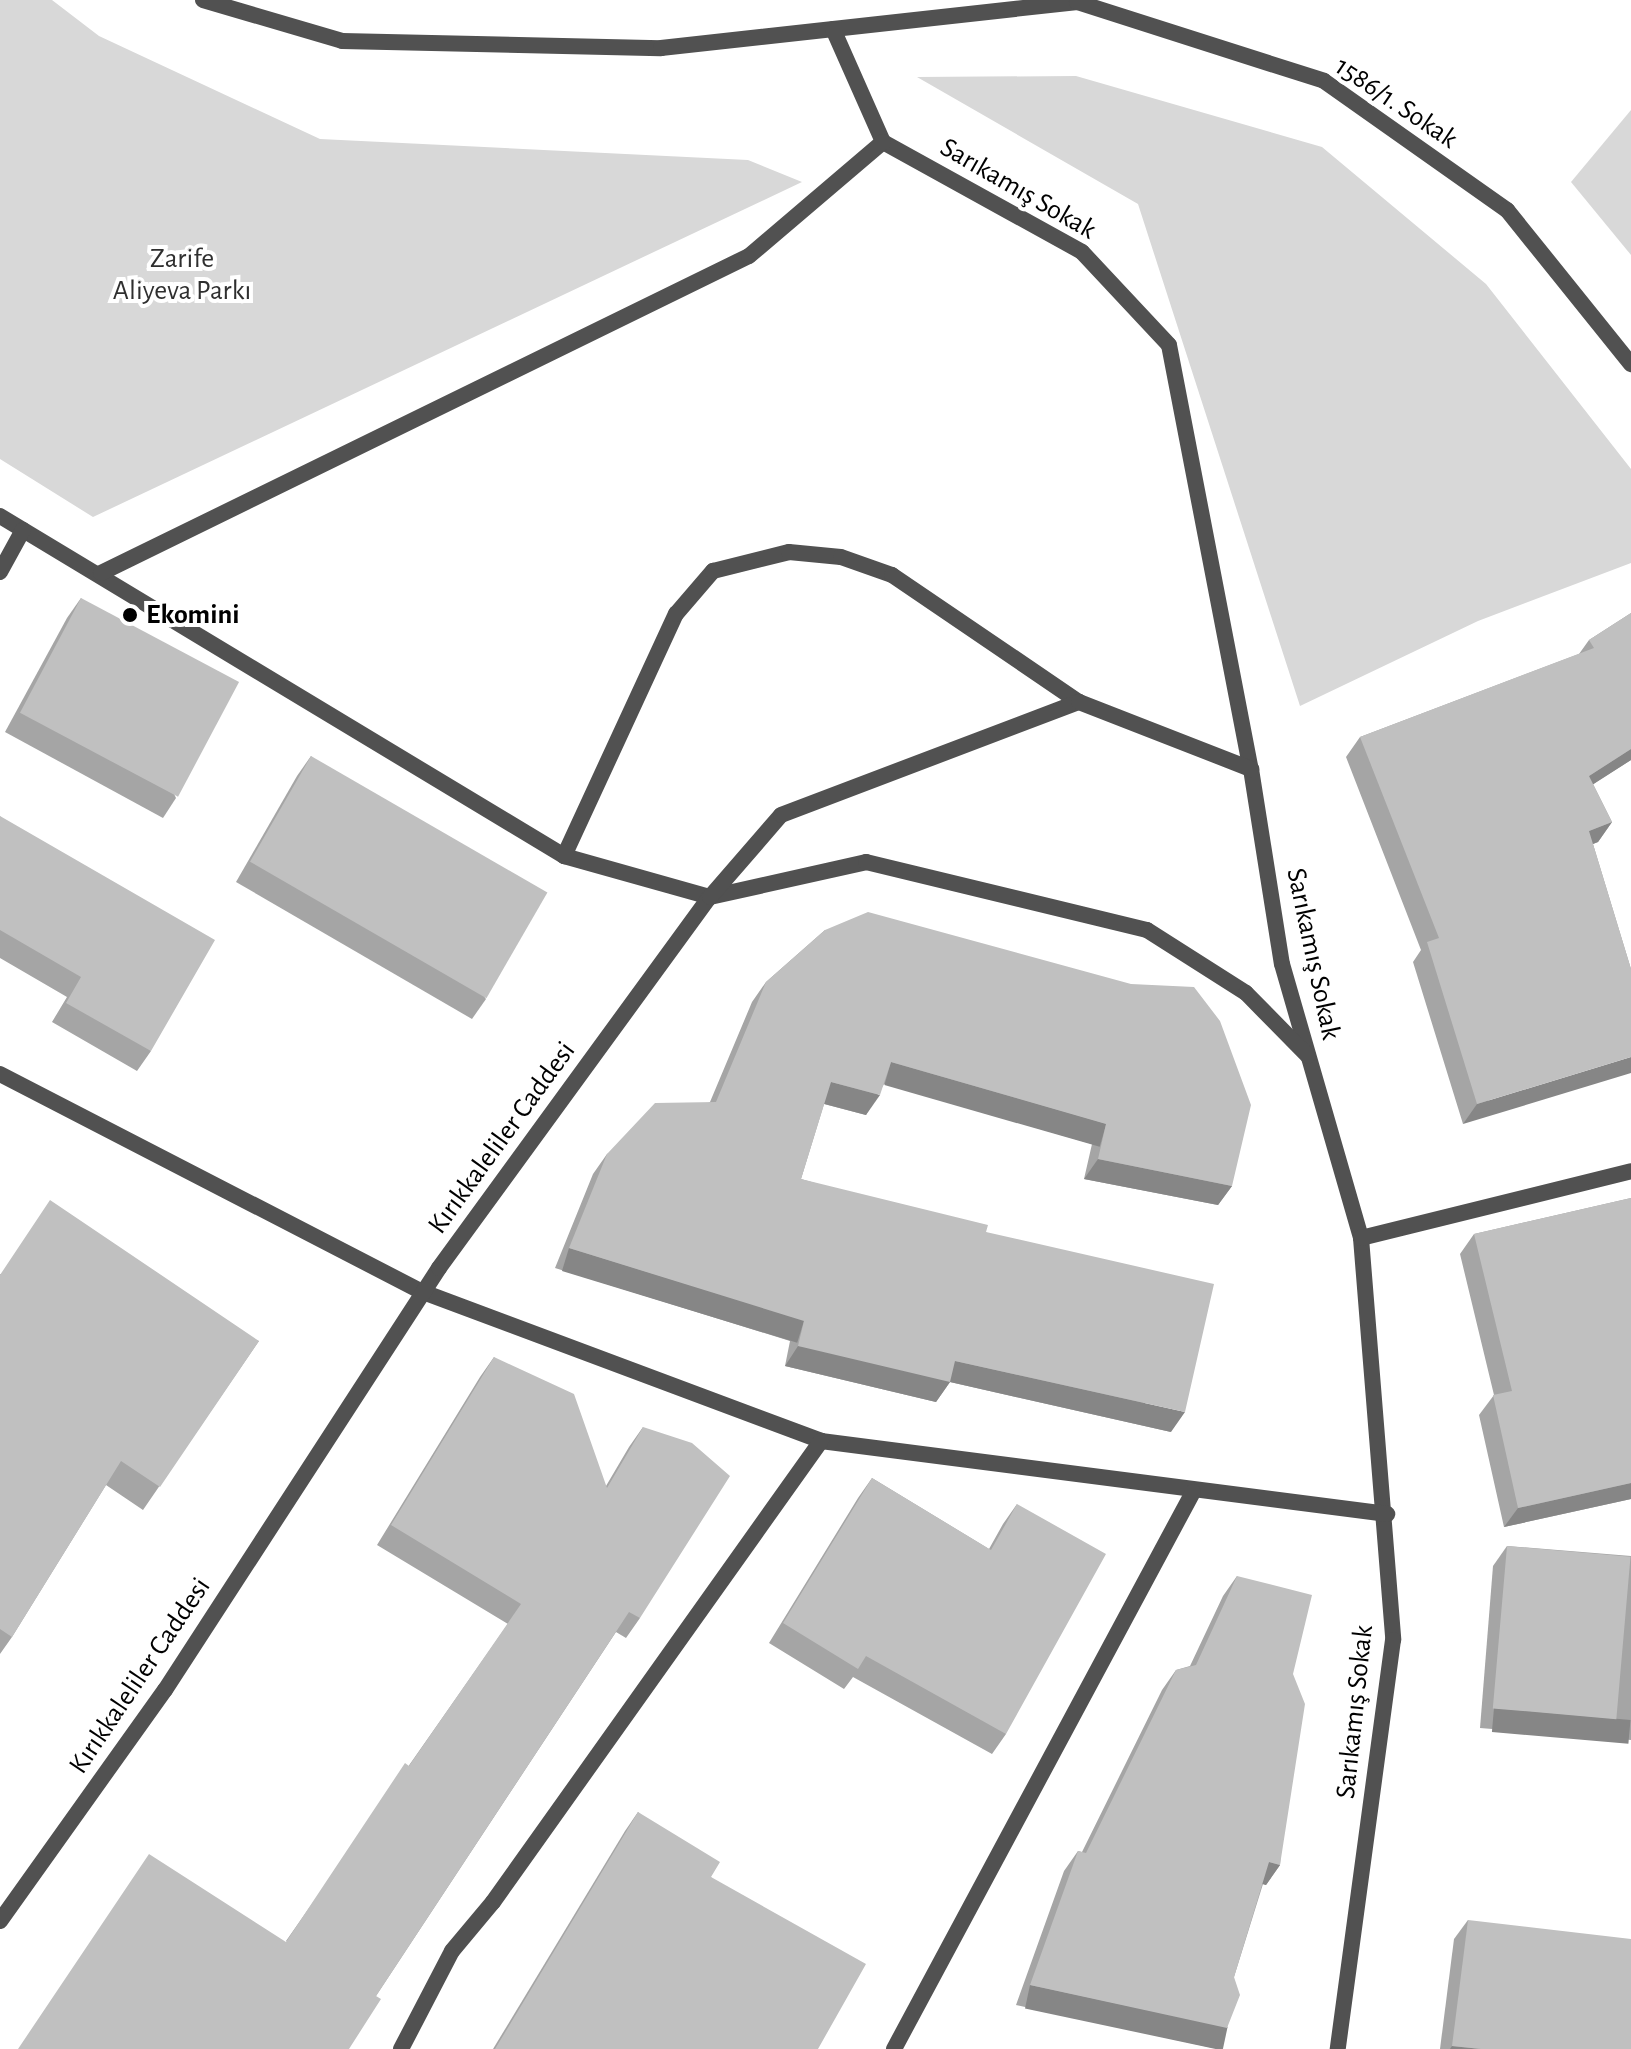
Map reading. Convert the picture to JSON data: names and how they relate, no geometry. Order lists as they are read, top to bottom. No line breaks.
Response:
{"streets":{"street":["1586/1. Sokak","Sarıkamış Sokak","Kırıkkaleliler Caddesi"]},"parks":["Zarife Aliyeva Parkı"],"places":["Ekomini"]}
